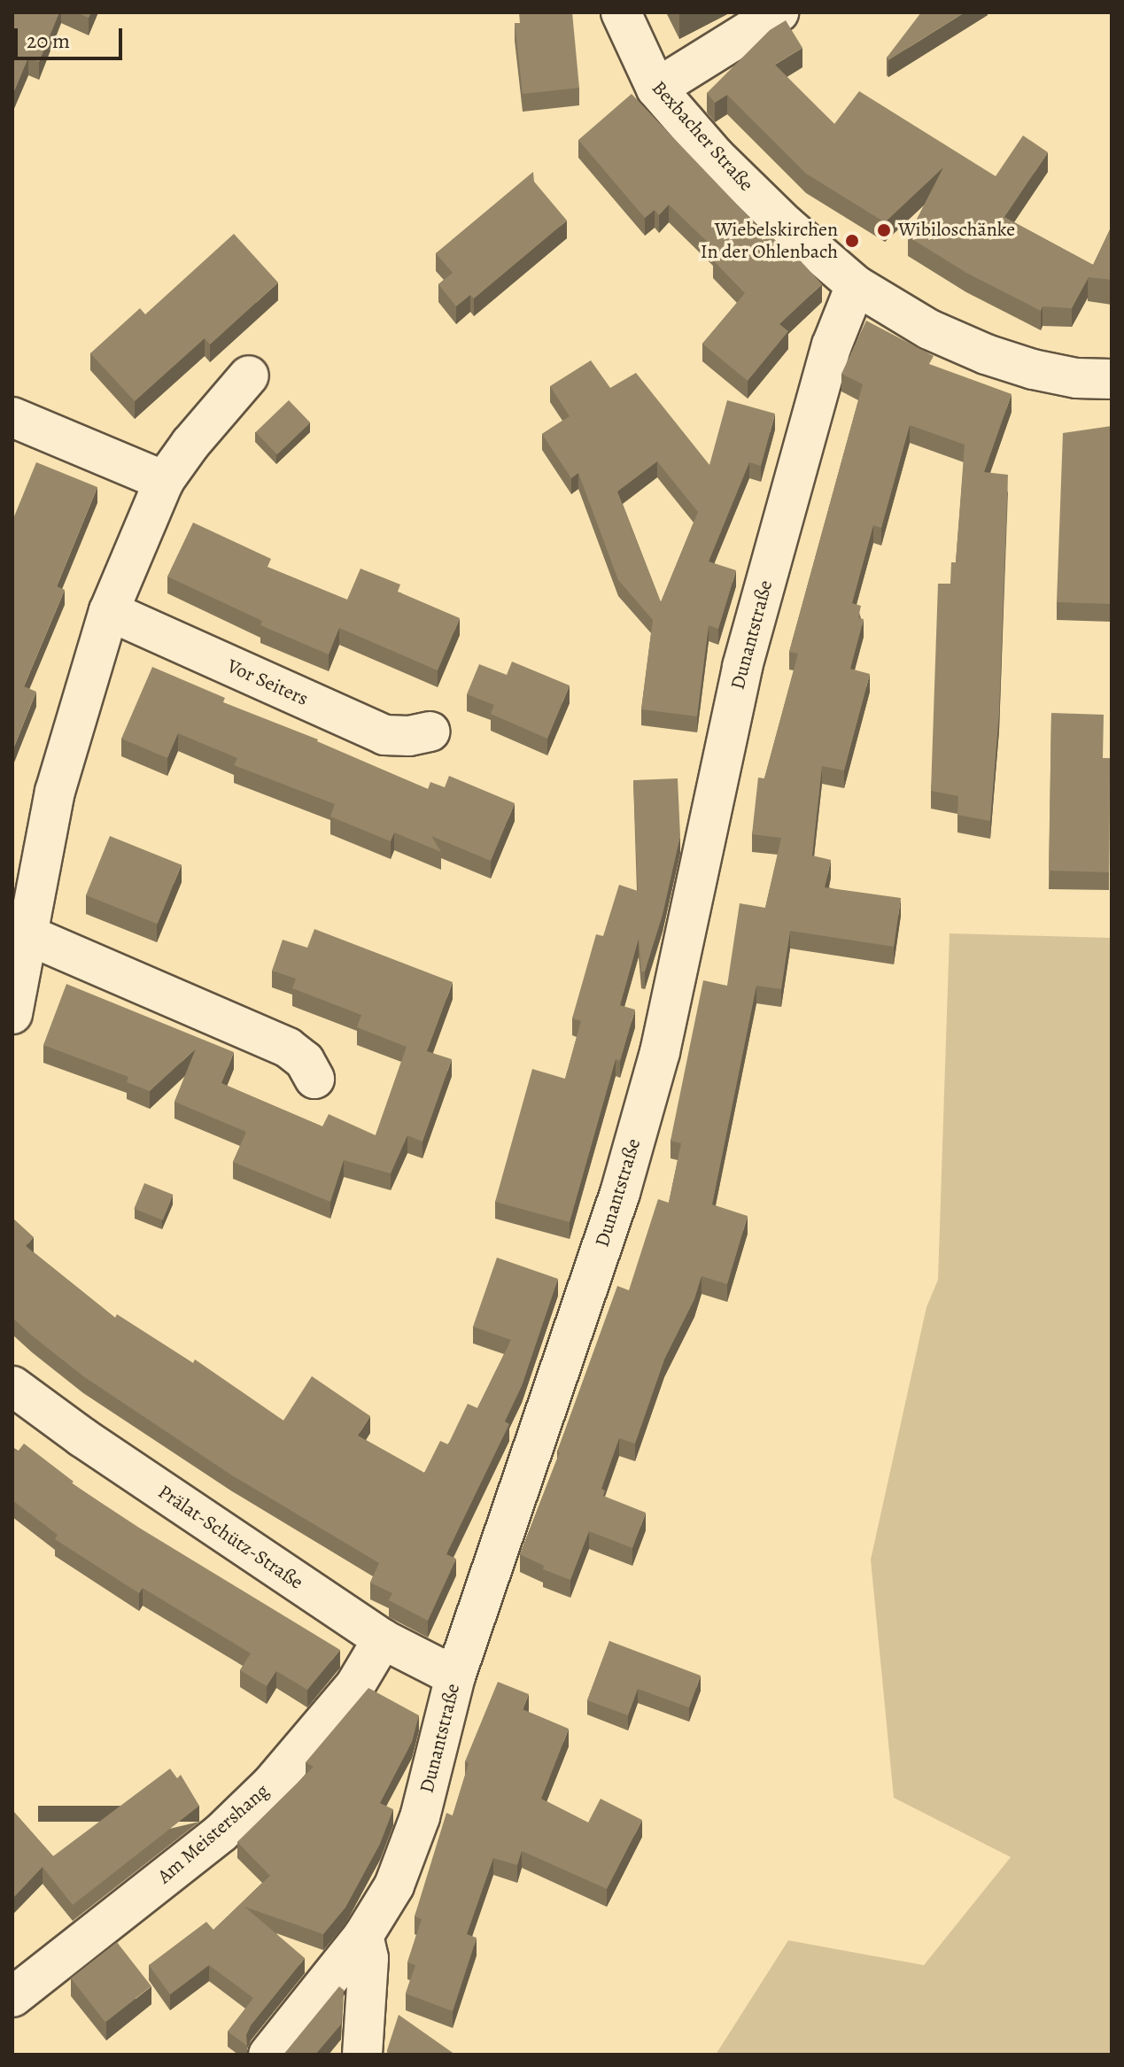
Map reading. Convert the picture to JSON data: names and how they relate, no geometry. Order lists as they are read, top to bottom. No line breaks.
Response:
{"streets":{"street":["Bexbacher Straße","Dunantstraße","Vor Seiters","Prälat-Schütz-Straße","Am Meistershang"]},"crossings":[["Bexbacher Straße","Dunantstraße"],["Dunantstraße","Prälat-Schütz-Straße"],["Prälat-Schütz-Straße","Am Meistershang"]],"places":["Wibiloschänke","Wiebelskirchen In der Ohlenbach"],"scale_bar":"20 m"}
